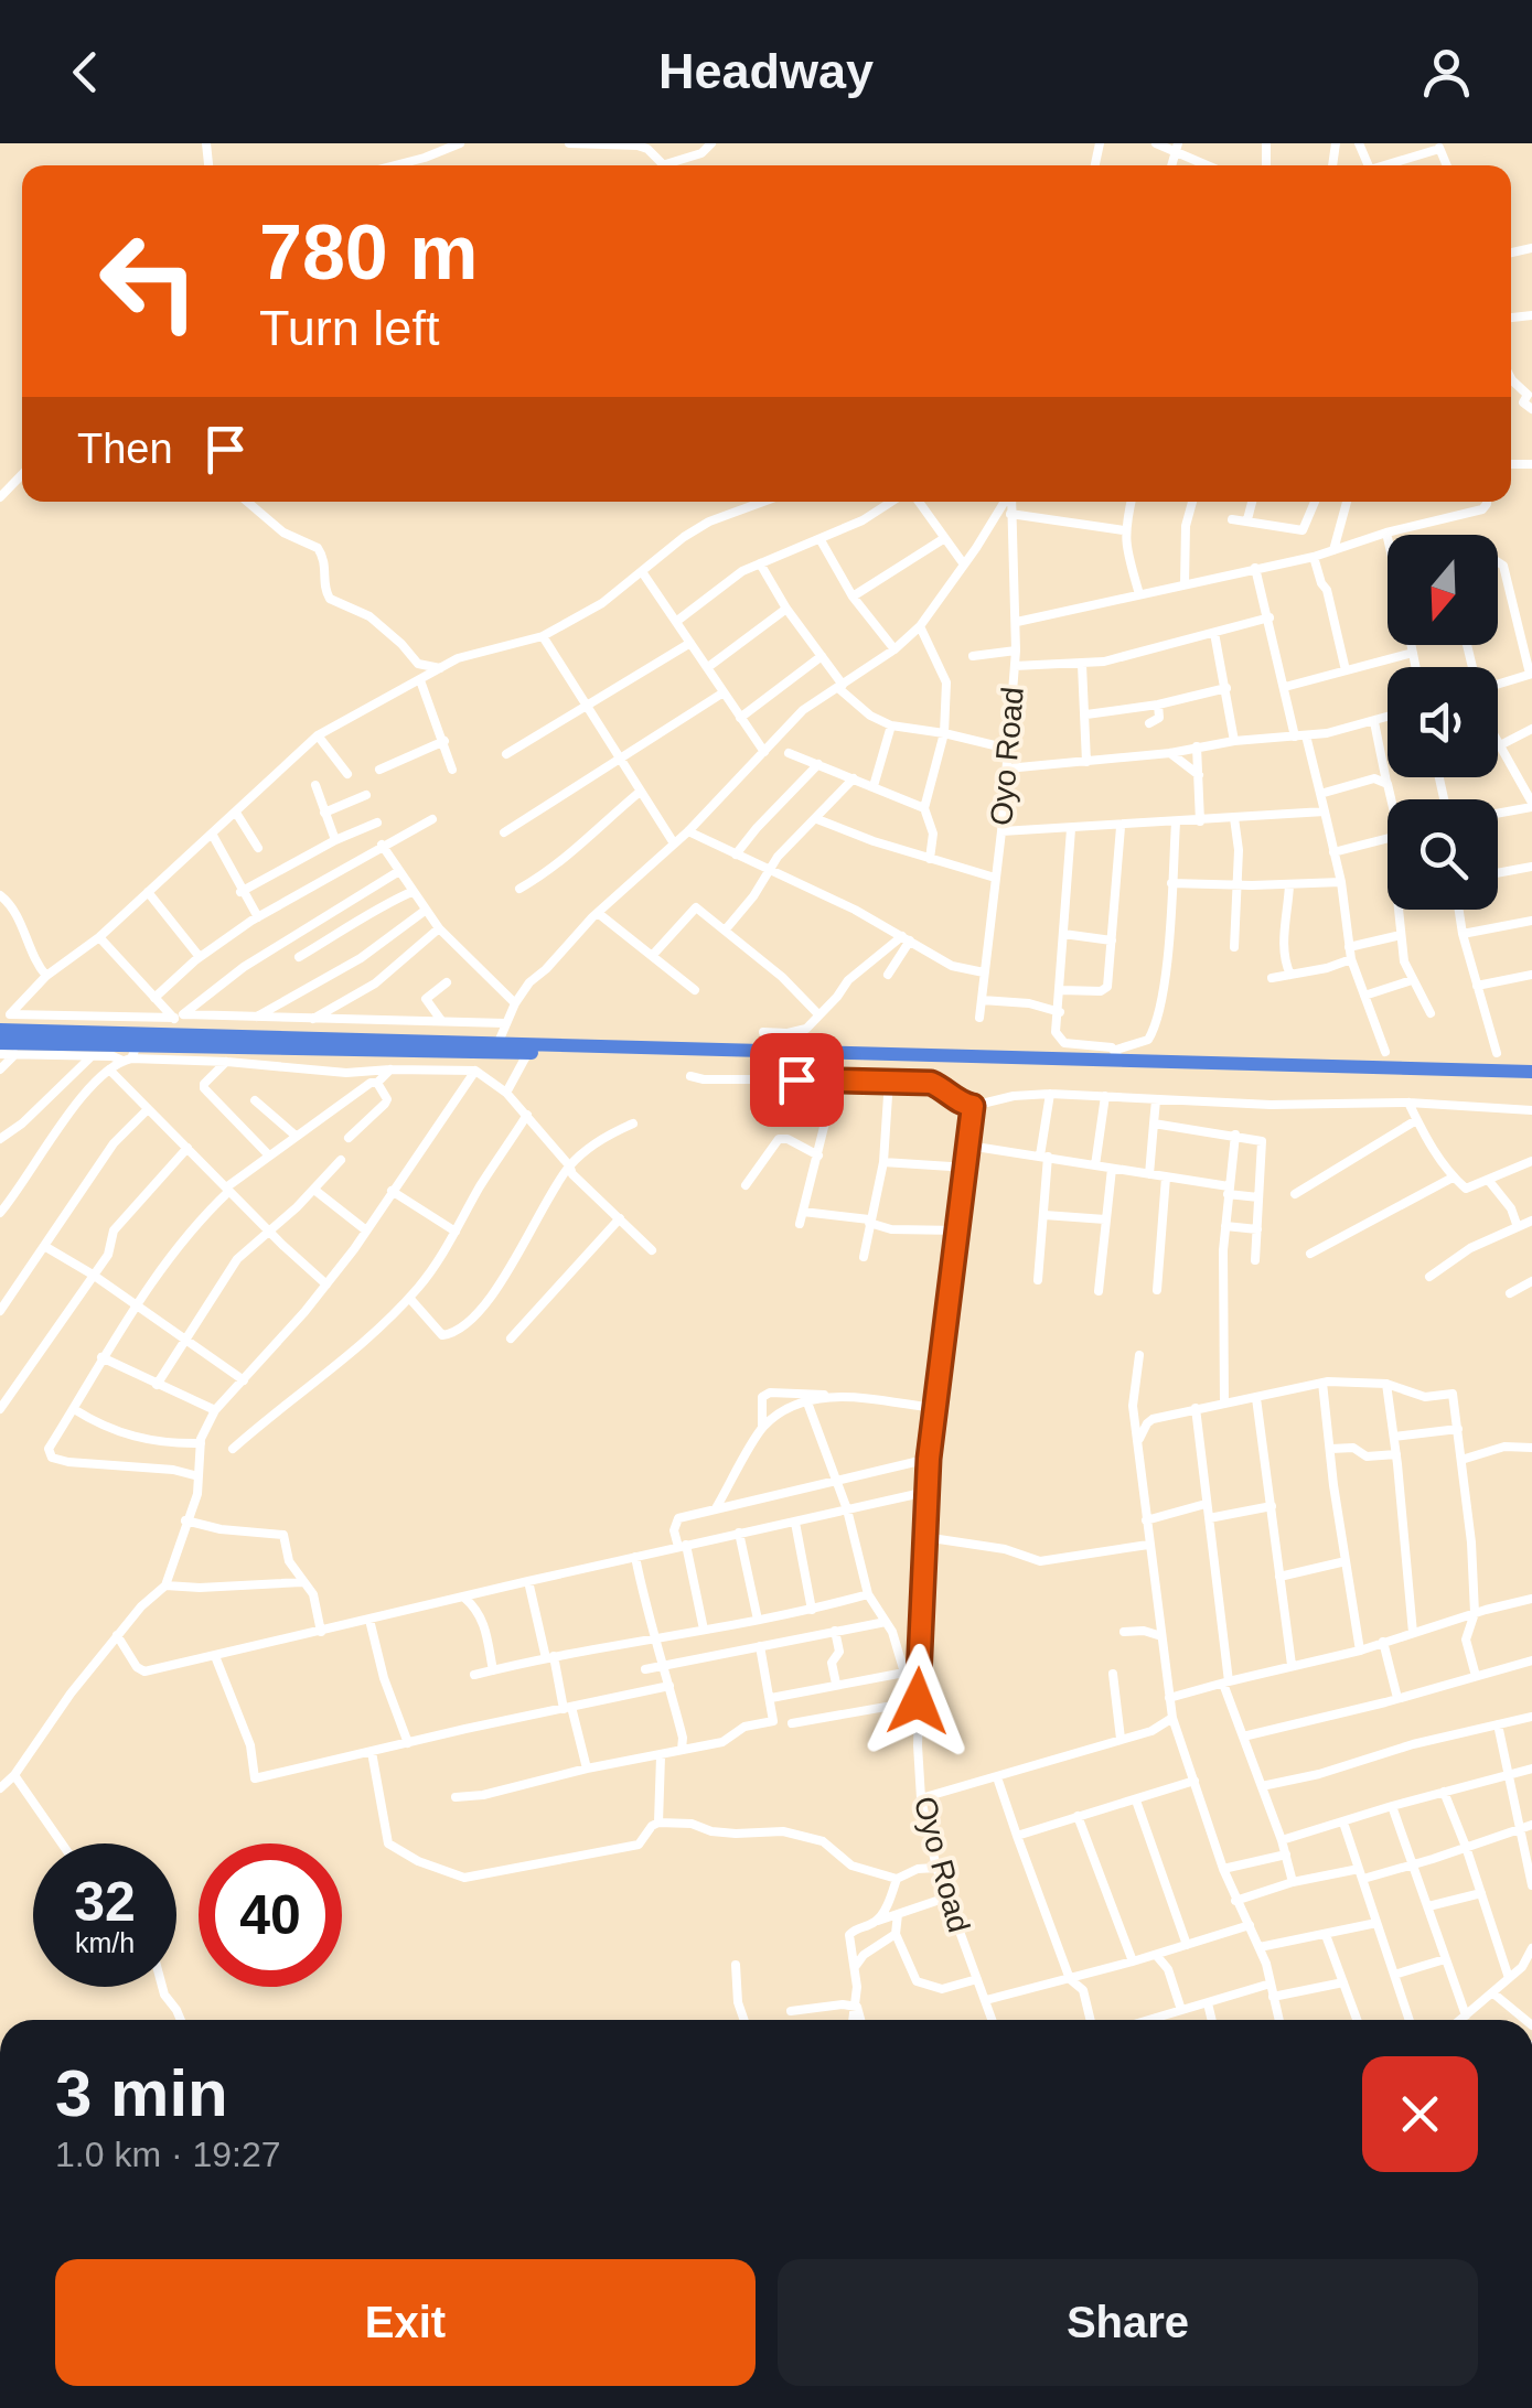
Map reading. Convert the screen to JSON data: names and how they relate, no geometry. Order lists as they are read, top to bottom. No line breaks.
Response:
{"streets":{"street":["Oyo Road"]},"north":"bottom","page":{"header":"Headway","turn":["780 m","Turn left"],"then":"Then","speed":"32 km/h","limit":"40","heading":["3 min","1.0 km · 19:27"],"buttons":["Exit","Share"]}}
